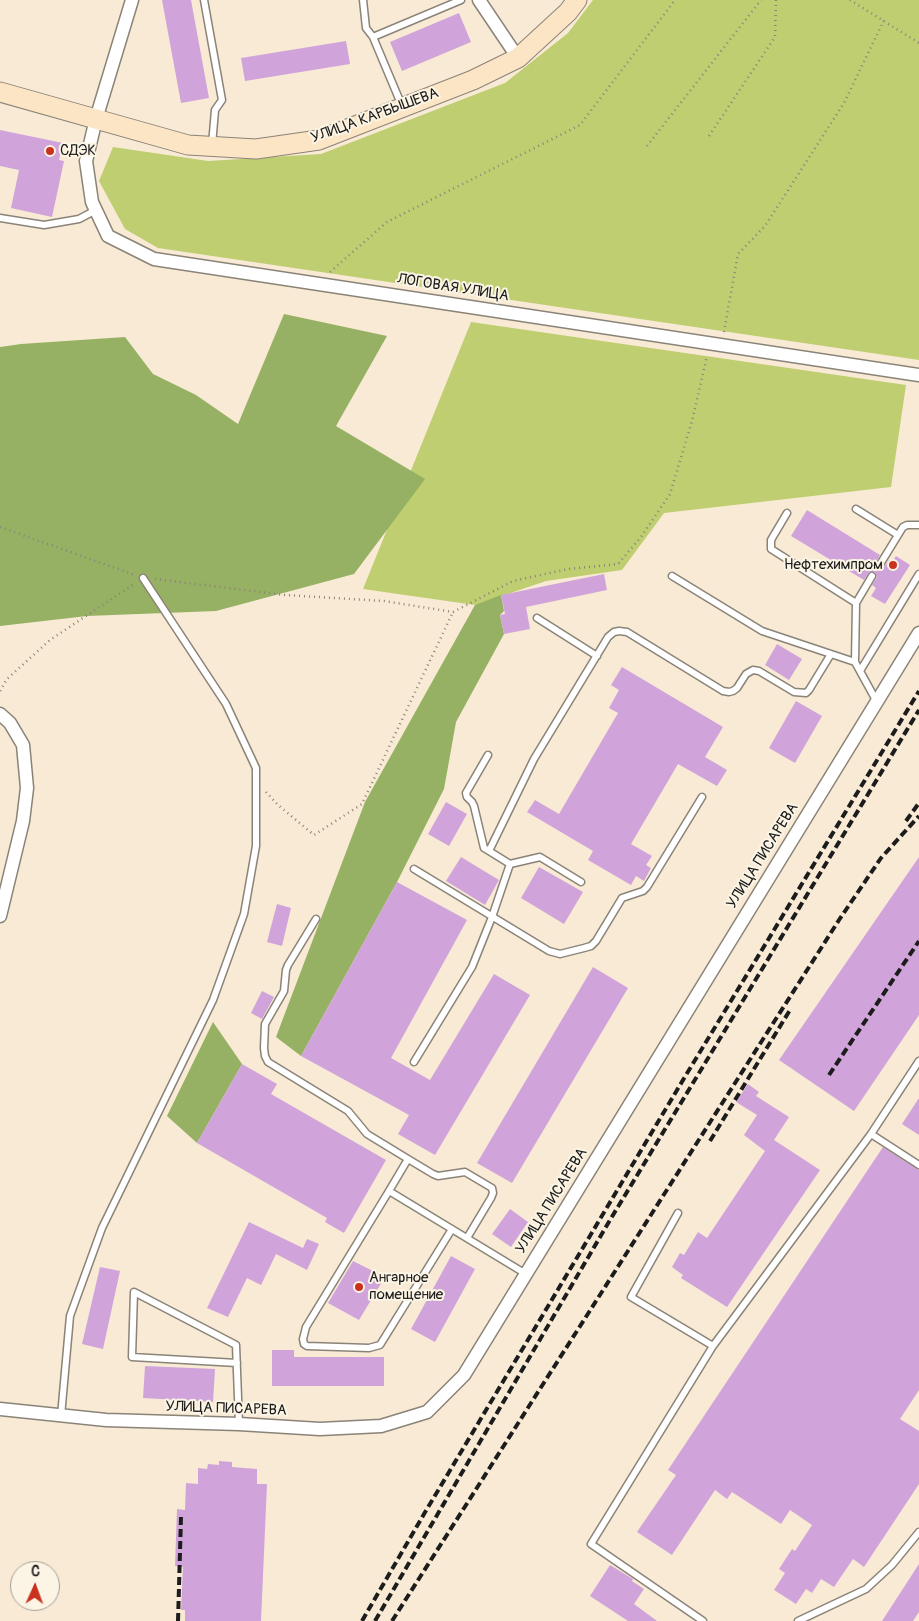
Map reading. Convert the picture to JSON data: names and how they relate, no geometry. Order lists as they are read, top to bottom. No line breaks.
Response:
{"streets":{"street":["УЛИЦА КАРБЫШЕВА","ЛОГОВАЯ УЛИЦА","УЛИЦА ПИСАРЕВА"]},"crossings":[["УЛИЦА КАРБЫШЕВА","ЛОГОВАЯ УЛИЦА"]],"places":["СДЭК","Нефтехимпром","Ангарное помещение"],"north":"top"}
